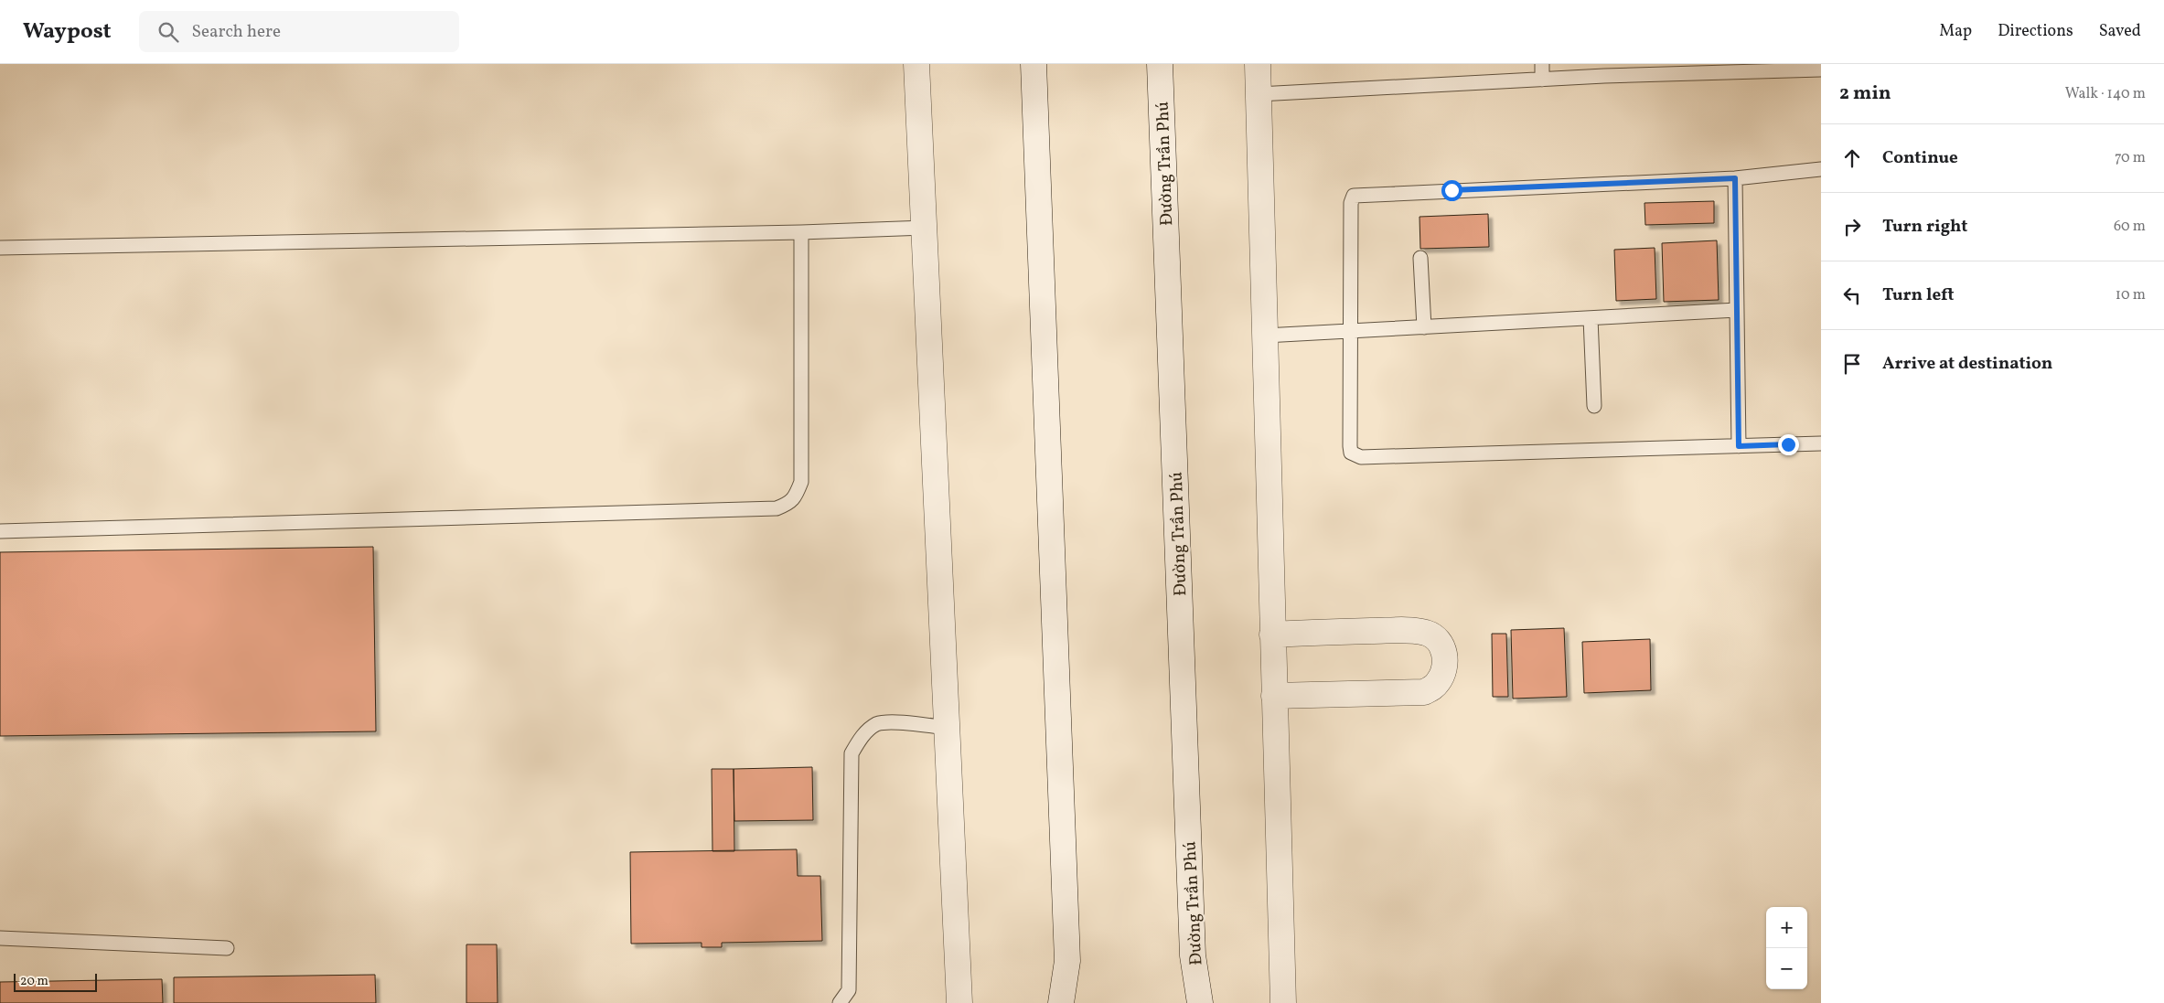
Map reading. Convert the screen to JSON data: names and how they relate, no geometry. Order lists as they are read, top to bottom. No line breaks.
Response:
{"streets":{"street":["Đường Trần Phú"]},"scale_bar":"20 m","page":{"header":"Waypost","search":"Search here","nav":["Map","Directions","Saved"],"heading":["2 min","Walk · 140 m"],"list":[["Continue","70 m"],["Turn right","60 m"],["Turn left","10 m"],"Arrive at destination"],"map_buttons":["+","−"],"scale":"20 m"}}
